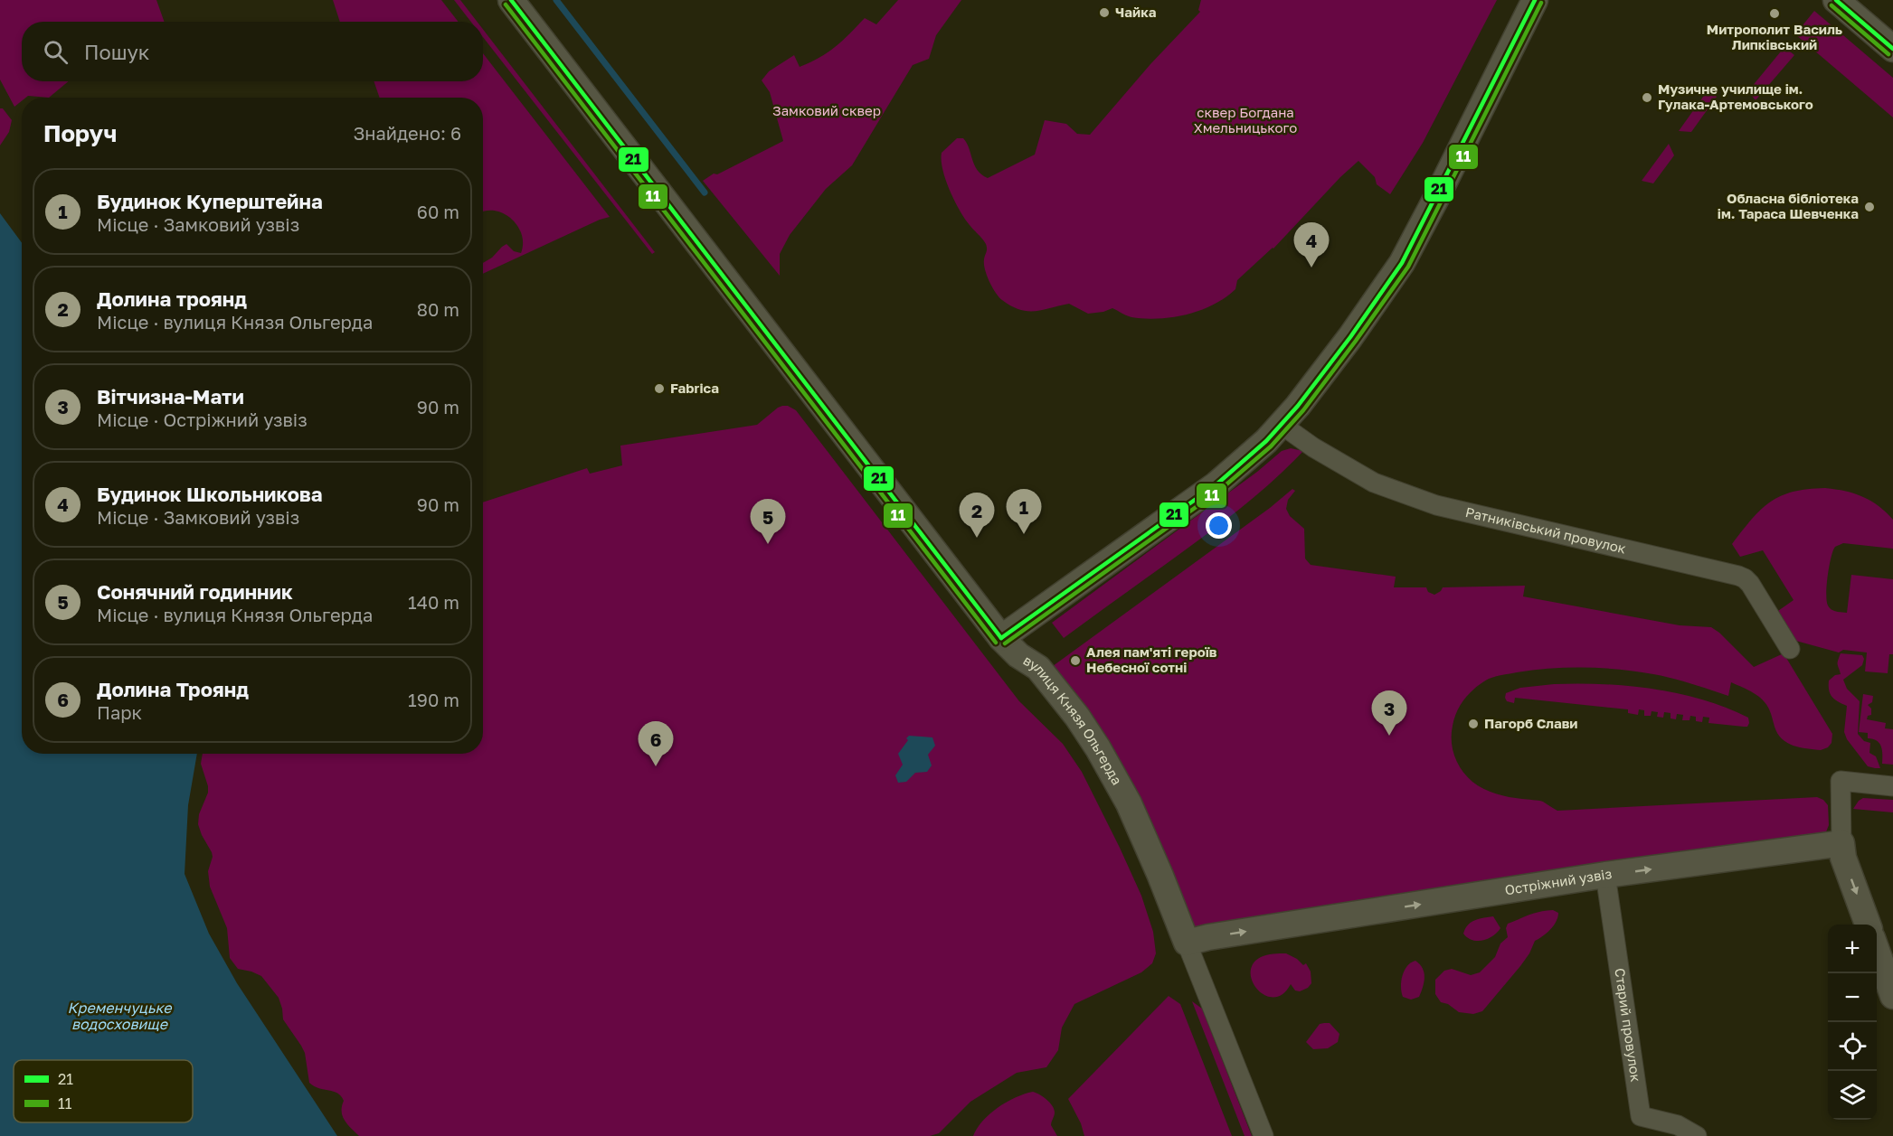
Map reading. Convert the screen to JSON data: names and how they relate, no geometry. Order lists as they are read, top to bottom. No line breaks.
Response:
{"streets":{"main road":["вулиця Князя Ольгерда","Остріжний узвіз"],"street":["Ратниківський провулок","Старий провулок"]},"crossings":[["вулиця Князя Ольгерда","Остріжний узвіз"],["Остріжний узвіз","Старий провулок"]],"one_way":["Остріжний узвіз"],"water":["Кременчуцьке водосховище"],"parks":["Замковий сквер","сквер Богдана Хмельницького"],"places":["Чайка","Митрополит Василь Липківський","Музичне училище ім. Гулака-Артемовського","Обласна бібліотека ім. Тараса Шевченка","Fabrica","Алея пам'яті героїв Небесної сотні","Пагорб Слави"],"lines":["transit line 21","transit line 11"],"legend":["21","11"],"page":{"search":"Пошук","heading":["Поруч","Знайдено: 6"],"list":[{"mark":"1","name":"Будинок Куперштейна","note":"Місце · Замковий узвіз","value":"60 m"},{"mark":"2","name":"Долина троянд","note":"Місце · вулиця Князя Ольгерда","value":"80 m"},{"mark":"3","name":"Вітчизна-Мати","note":"Місце · Остріжний узвіз","value":"90 m"},{"mark":"4","name":"Будинок Школьникова","note":"Місце · Замковий узвіз","value":"90 m"},{"mark":"5","name":"Сонячний годинник","note":"Місце · вулиця Князя Ольгерда","value":"140 m"},{"mark":"6","name":"Долина Троянд","note":"Парк","value":"190 m"}],"pins":["4","1","2","5","3","6"],"map_buttons":["+","−"]}}
